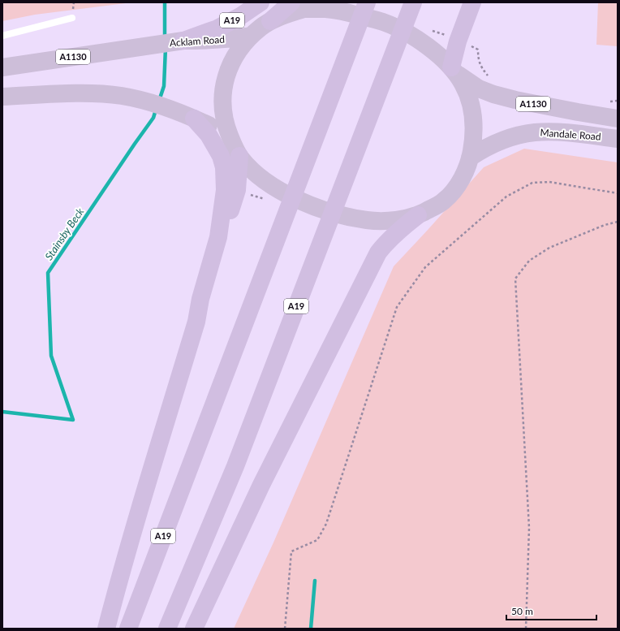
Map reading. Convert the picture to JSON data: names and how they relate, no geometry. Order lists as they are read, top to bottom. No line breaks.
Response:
{"streets":{"highway":["A19"],"main road":["Acklam Road","A1130","Mandale Road"]},"crossings":[["A19","Acklam Road"]],"water":["Stainsby Beck"],"scale_bar":"50 m"}
